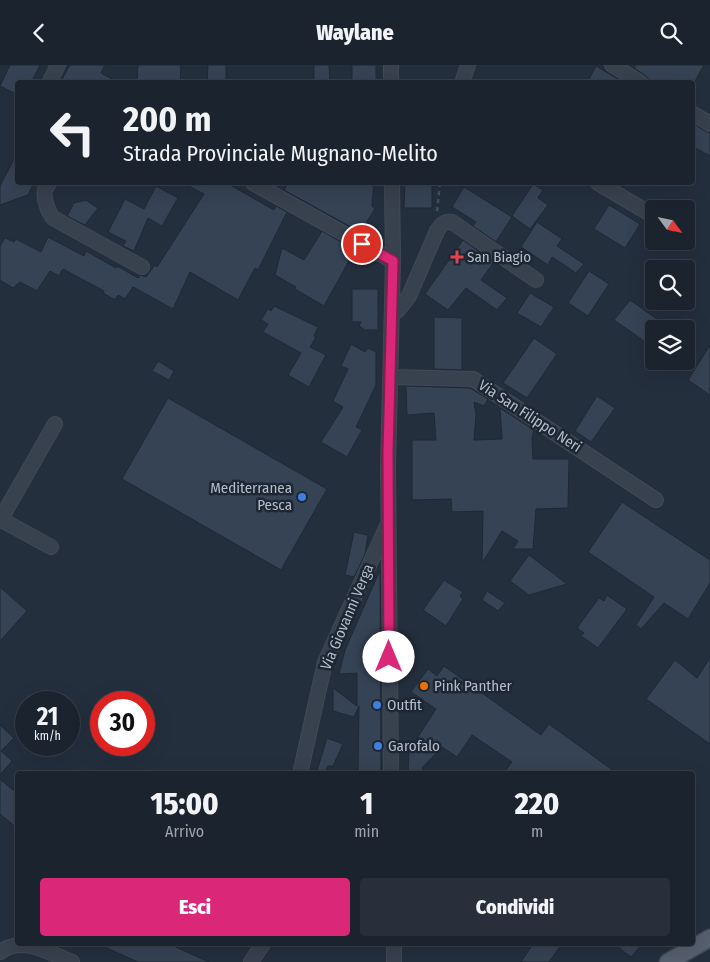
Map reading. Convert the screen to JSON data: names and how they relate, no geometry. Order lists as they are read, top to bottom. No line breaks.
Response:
{"streets":{"street":["Via San Filippo Neri","Via Giovanni Verga"]},"places":{"health":["San Biagio"],"other":["Mediterranea Pesca","Pink Panther","Outfit","Garofalo"]},"north":"bottom right","page":{"header":"Waylane","turn":["200 m","Strada Provinciale Mugnano-Melito"],"speed":"21 km/h","limit":"30","eta":["15:00","Arrivo","1","min","220","m"],"buttons":["Esci","Condividi"]}}
